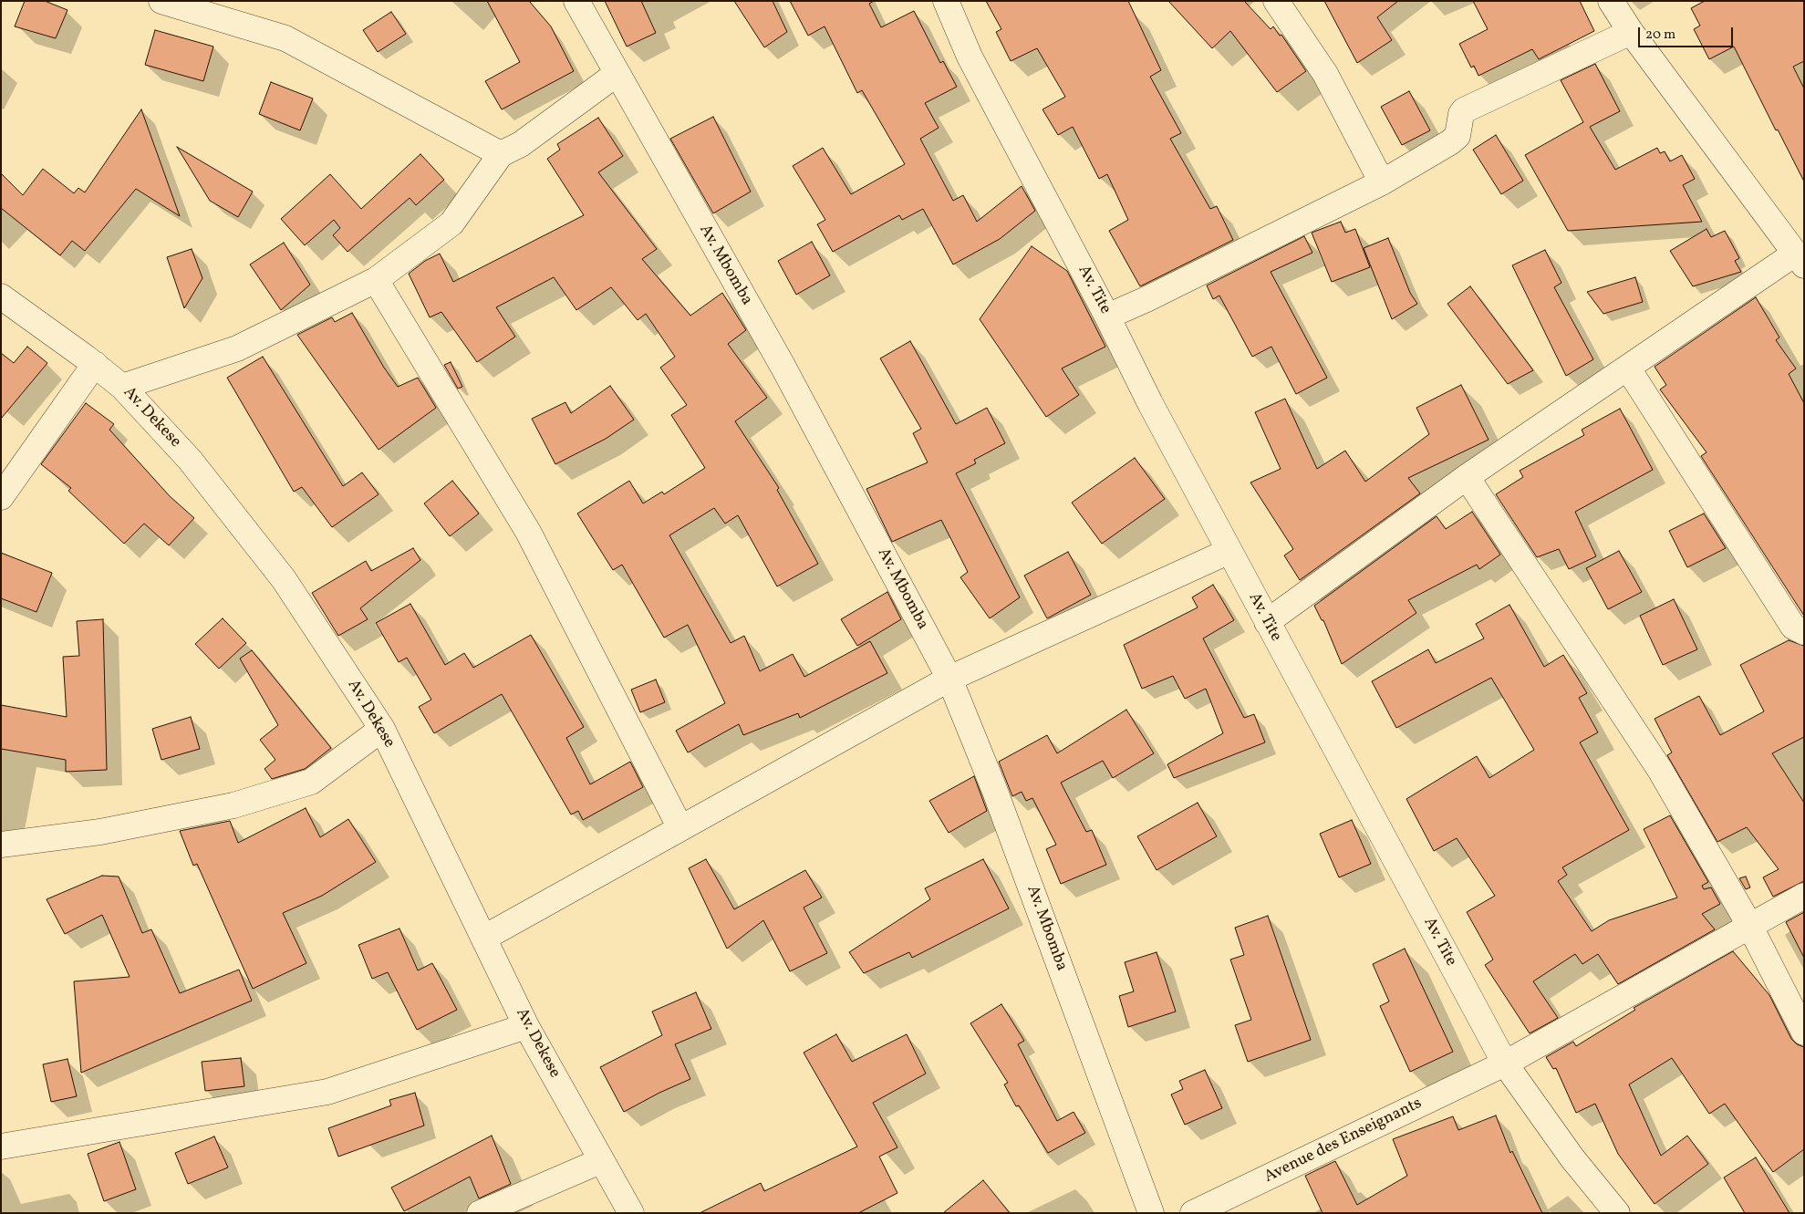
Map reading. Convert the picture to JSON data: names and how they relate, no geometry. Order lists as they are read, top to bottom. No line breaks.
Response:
{"streets":{"street":["Av. Mbomba","Av. Tite","Av. Dekese","Avenue des Enseignants"]},"crossings":[["Av. Tite","Avenue des Enseignants"]],"scale_bar":"20 m"}
